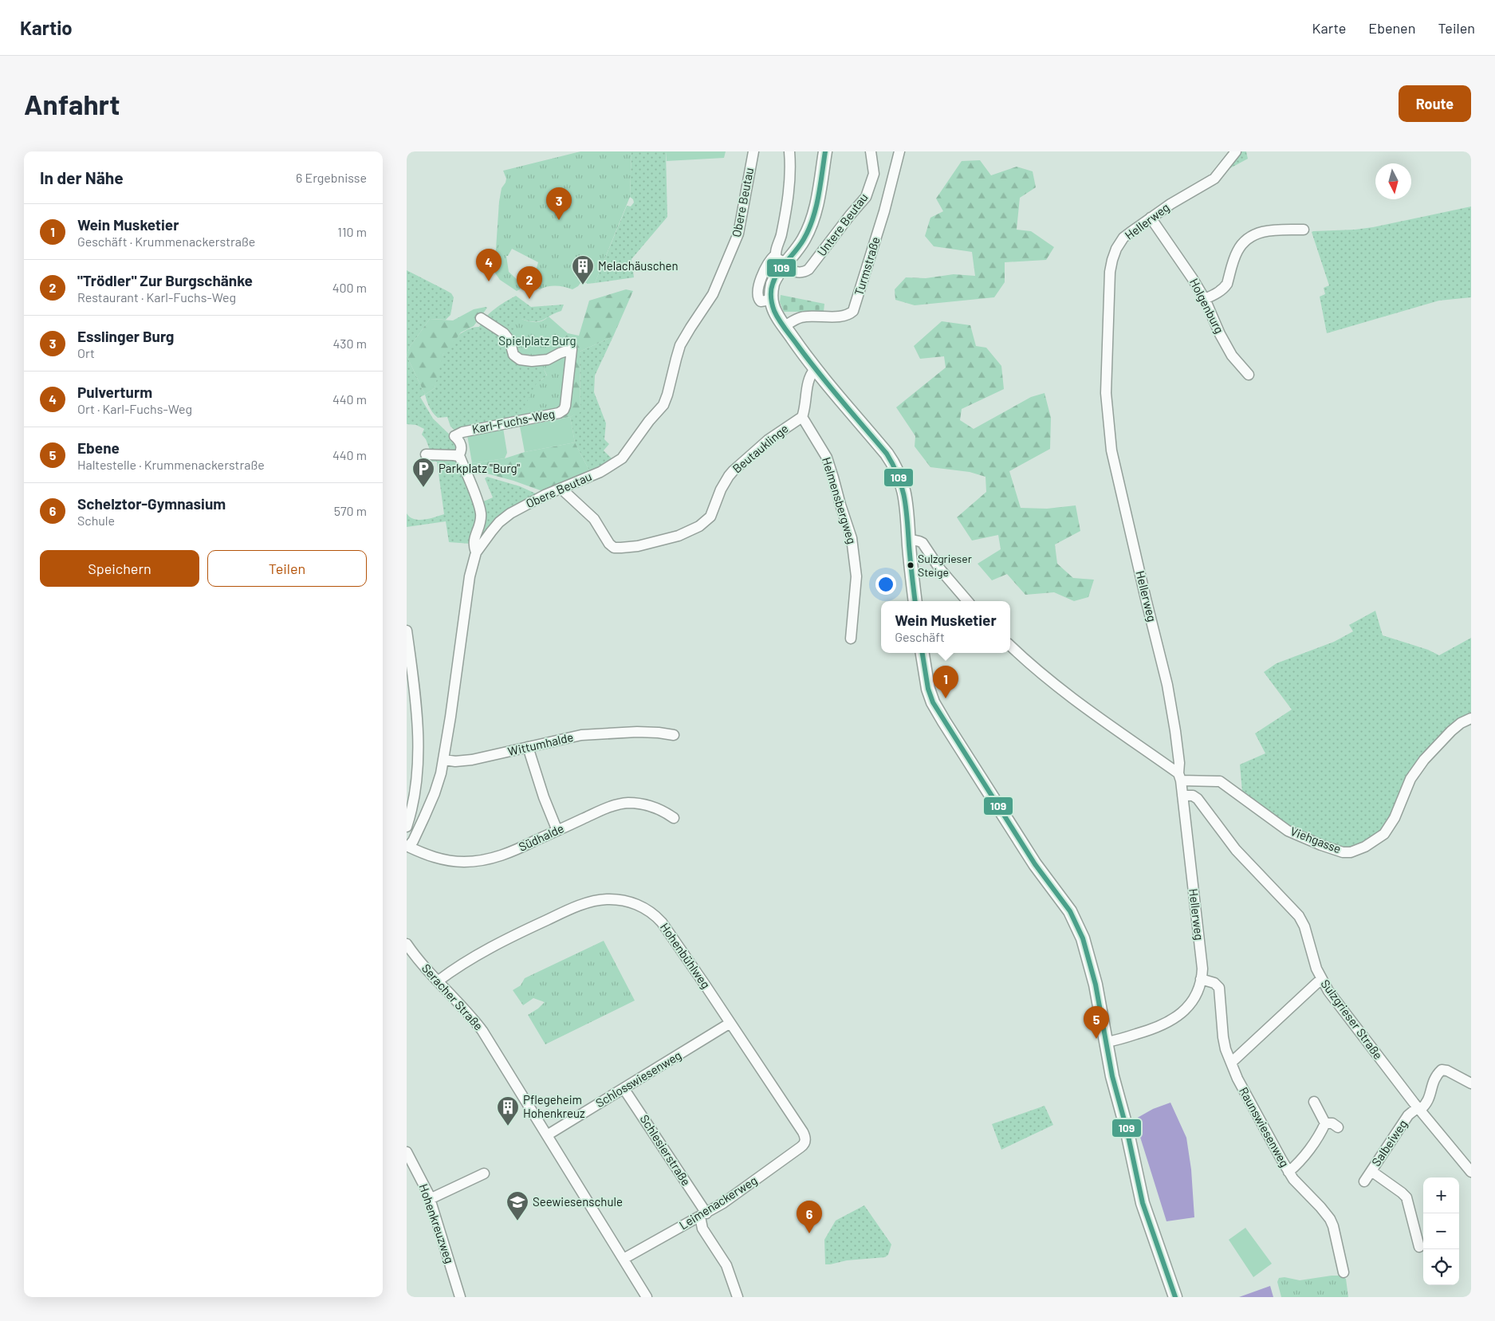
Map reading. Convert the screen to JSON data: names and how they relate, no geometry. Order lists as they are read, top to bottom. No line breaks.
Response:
{"streets":{"street":["Obere Beutau","Hellerweg","Untere Beutau","Turmstraße","Holgenburg","Karl-Fuchs-Weg","Beutauklinge","Helmensbergweg","Wittumhalde","Südhalde","Viehgasse","Hohenbühlweg","Seracher Straße","Sulzgrieser Straße","Schlosswiesenweg","Raunswiesenweg","Salbeiweg","Schlesierstraße","Leimenackerweg","Hohenkreuzweg"]},"crossings":[["Obere Beutau","Beutauklinge"],["Obere Beutau","Wittumhalde"],["Obere Beutau","Südhalde"],["Hellerweg","Holgenburg"],["Hellerweg","Viehgasse"],["Hellerweg","Sulzgrieser Straße"],["Hellerweg","Raunswiesenweg"],["Beutauklinge","Helmensbergweg"],["Hohenbühlweg","Seracher Straße"],["Hohenbühlweg","Schlosswiesenweg"],["Hohenbühlweg","Leimenackerweg"],["Seracher Straße","Schlosswiesenweg"],["Seracher Straße","Leimenackerweg"],["Sulzgrieser Straße","Salbeiweg"],["Schlosswiesenweg","Schlesierstraße"],["Schlesierstraße","Leimenackerweg"]],"parks":["Spielplatz Burg"],"places":{"building":["Melachäuschen","Pflegeheim Hohenkreuz"],"parking":["Parkplatz \"Burg\""],"other":["Sulzgrieser Steige"],"school or university":["Seewiesenschule"]},"lines":["transit line 109"],"north":"bottom","page":{"header":"Kartio","nav":["Karte","Ebenen","Teilen"],"buttons":["Route",["Speichern","Teilen"]],"title":"Anfahrt","heading":["In der Nähe","6 Ergebnisse"],"pins":["3","4","2","1","5","6"],"list":[{"mark":"1","name":"Wein Musketier","note":"Geschäft · Krummenackerstraße","value":"110 m"},{"mark":"2","name":"\"Trödler\" Zur Burgschänke","note":"Restaurant · Karl-Fuchs-Weg","value":"400 m"},{"mark":"3","name":"Esslinger Burg","note":"Ort","value":"430 m"},{"mark":"4","name":"Pulverturm","note":"Ort · Karl-Fuchs-Weg","value":"440 m"},{"mark":"5","name":"Ebene","note":"Haltestelle · Krummenackerstraße","value":"440 m"},{"mark":"6","name":"Schelztor-Gymnasium","note":"Schule","value":"570 m"}],"popup":["Wein Musketier","Geschäft"],"map_buttons":["+","−"]}}
